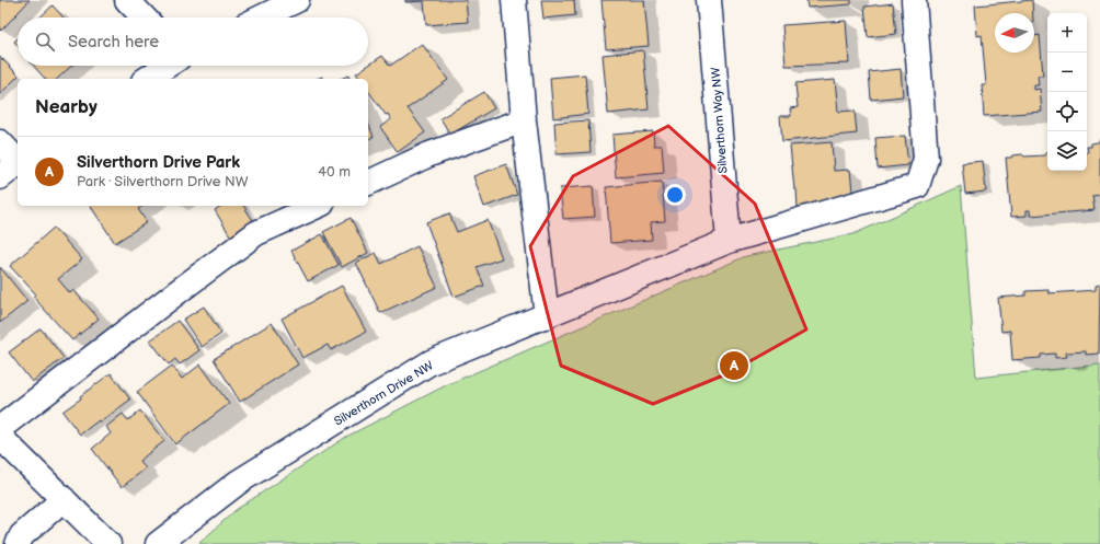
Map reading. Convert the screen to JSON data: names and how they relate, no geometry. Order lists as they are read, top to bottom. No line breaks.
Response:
{"streets":{"street":["Silverthorn Way NW","Silverthorn Drive NW"]},"crossings":[["Silverthorn Way NW","Silverthorn Drive NW"]],"north":"left","page":{"map_buttons":["+","−"],"search":"Search here","heading":"Nearby","list":[{"mark":"A","name":"Silverthorn Drive Park","note":"Park · Silverthorn Drive NW","value":"40 m"}],"pins":"A"}}
